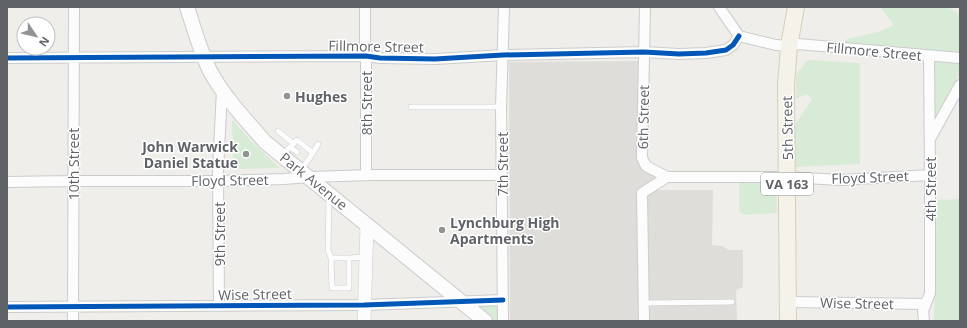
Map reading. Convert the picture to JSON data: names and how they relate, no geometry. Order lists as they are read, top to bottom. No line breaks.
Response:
{"streets":{"main road":["5th Street","Park Avenue","VA 163"],"street":["Fillmore Street","8th Street","6th Street","10th Street","7th Street","Floyd Street","4th Street","9th Street","Wise Street"]},"crossings":[["Fillmore Street","8th Street"],["Fillmore Street","6th Street"],["Fillmore Street","5th Street"],["Fillmore Street","10th Street"],["Fillmore Street","7th Street"],["Fillmore Street","Park Avenue"],["Fillmore Street","4th Street"],["8th Street","Floyd Street"],["6th Street","Floyd Street"],["5th Street","Floyd Street"],["5th Street","Wise Street"],["10th Street","Floyd Street"],["10th Street","Wise Street"],["7th Street","Floyd Street"],["7th Street","Wise Street"],["Floyd Street","Park Avenue"],["Floyd Street","4th Street"],["Floyd Street","9th Street"],["Park Avenue","9th Street"],["Park Avenue","Wise Street"],["4th Street","Wise Street"],["9th Street","Wise Street"]],"places":["Hughes","John Warwick Daniel Statue","Lynchburg High Apartments"],"north":"bottom right"}
